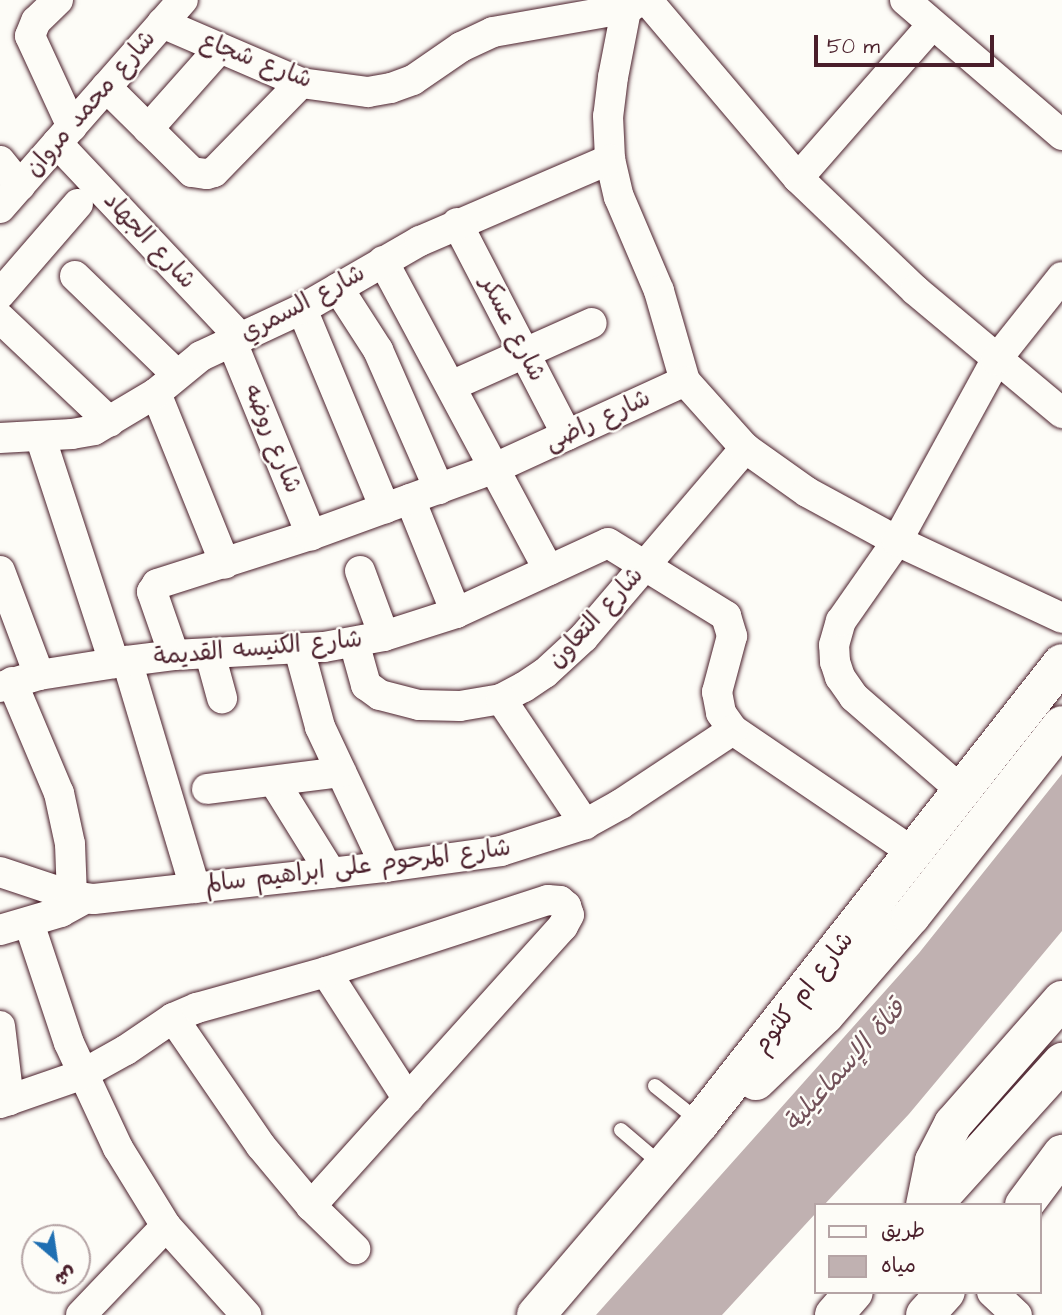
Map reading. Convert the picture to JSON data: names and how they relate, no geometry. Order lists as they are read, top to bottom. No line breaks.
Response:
{"streets":{"main road":["شارع ام كلثوم"],"street":["شارع شجاع","شارع محمد مروان","شارع الجهاد","شارع السمري","شارع عسكر","شارع راضى","شارع روضه","شارع التعاون","شارع الكنيسه القديمة","شارع المرحوم على ابراهيم سالم"]},"crossings":[["شارع شجاع","شارع محمد مروان"],["شارع محمد مروان","شارع الجهاد"],["شارع الجهاد","شارع السمري"],["شارع الجهاد","شارع روضه"],["شارع السمري","شارع عسكر"],["شارع السمري","شارع روضه"],["شارع عسكر","شارع راضى"],["شارع راضى","شارع روضه"],["شارع راضى","شارع الكنيسه القديمة"],["شارع التعاون","شارع الكنيسه القديمة"],["شارع الكنيسه القديمة","شارع المرحوم على ابراهيم سالم"]],"water":["قناة الإسماعيلية"],"legend":["طريق","مياه"],"scale_bar":"50 m","north":"bottom right"}
